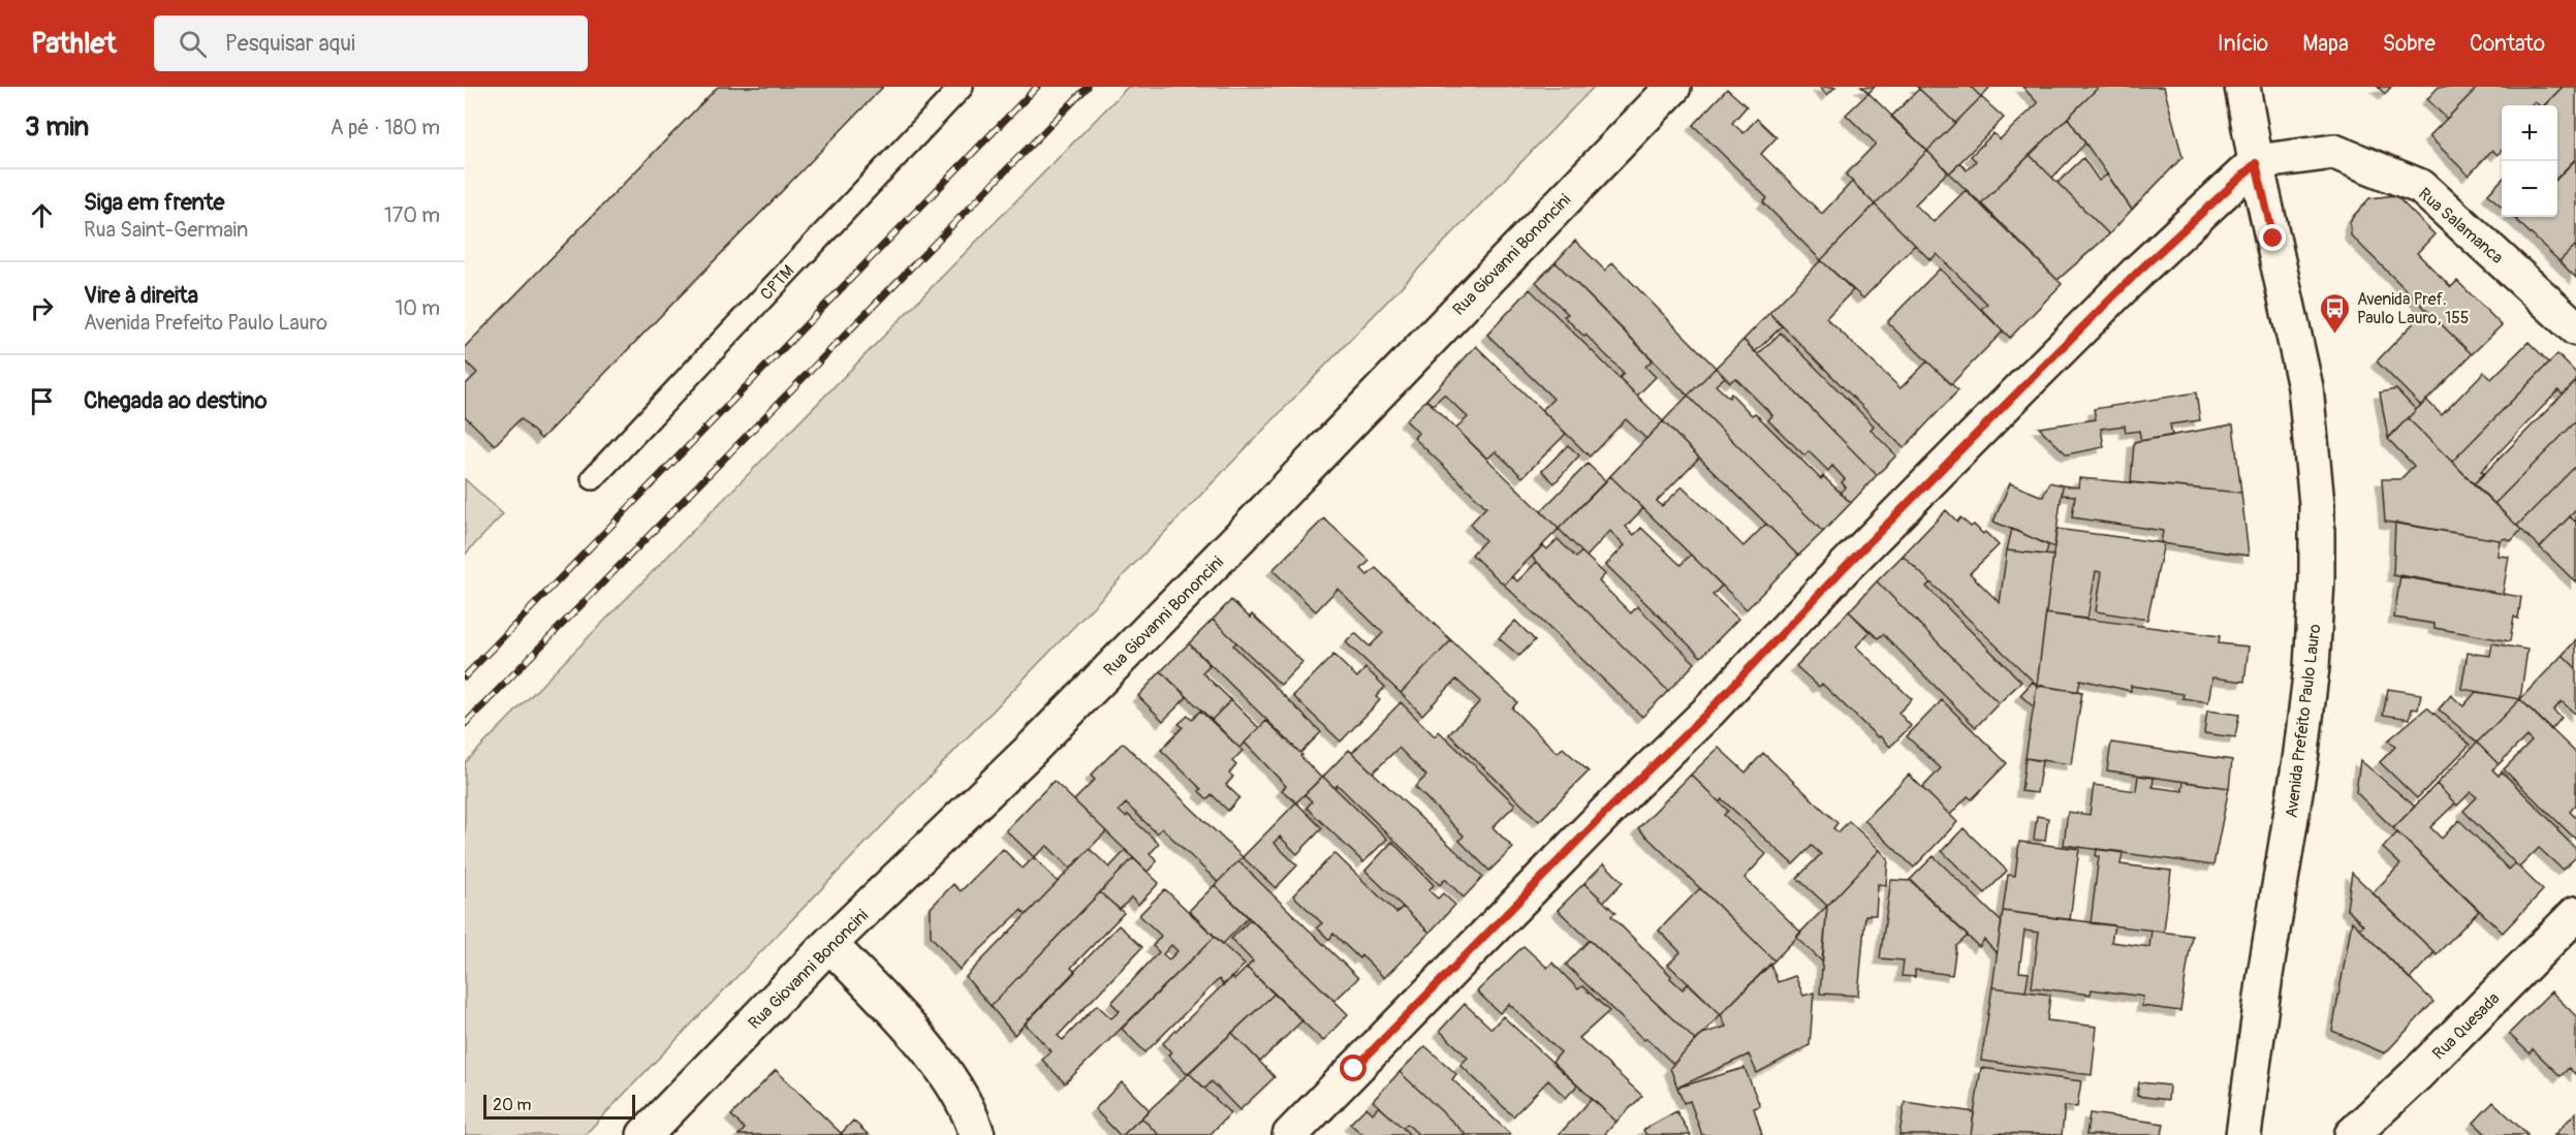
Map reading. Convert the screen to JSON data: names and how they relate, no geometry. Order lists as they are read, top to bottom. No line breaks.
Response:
{"streets":{"street":["Rua Salamanca","Rua Giovanni Bononcini","Avenida Prefeito Paulo Lauro","Rua Quesada"],"lane":["CPTM"]},"crossings":[["Rua Salamanca","Avenida Prefeito Paulo Lauro"]],"places":{"bus stop":["Avenida Pref. Paulo Lauro, 155"]},"scale_bar":"20 m","page":{"header":"Pathlet","search":"Pesquisar aqui","nav":["Início","Mapa","Sobre","Contato"],"heading":["3 min","A pé · 180 m"],"map_buttons":["+","−"],"list":[["Siga em frente","Rua Saint-Germain","170 m"],["Vire à direita","Avenida Prefeito Paulo Lauro","10 m"],"Chegada ao destino"],"scale":"20 m"}}
